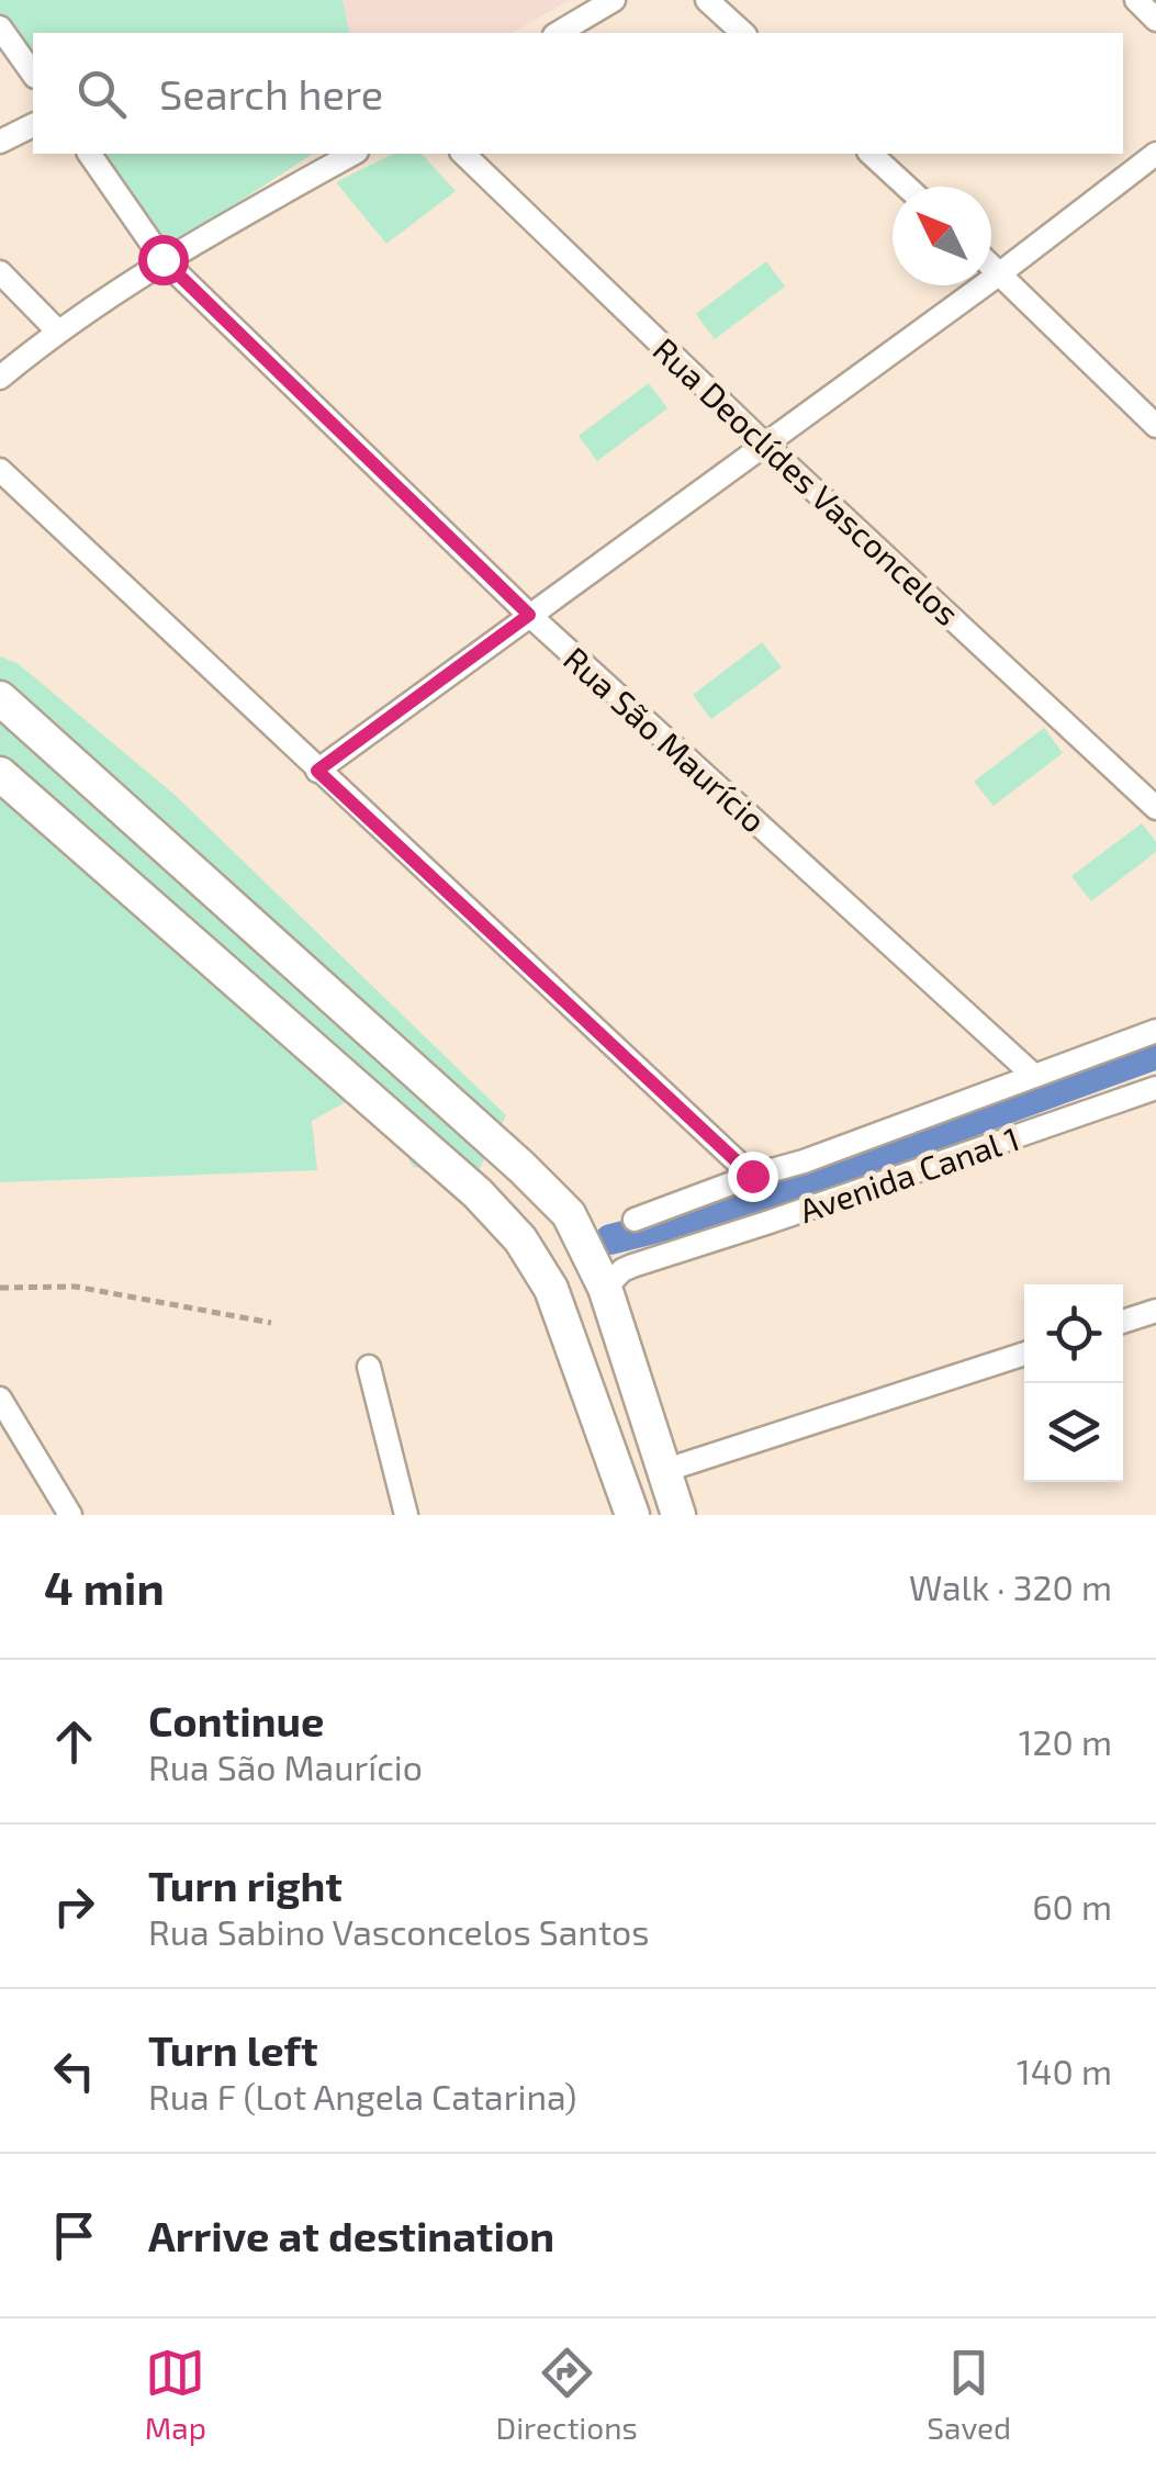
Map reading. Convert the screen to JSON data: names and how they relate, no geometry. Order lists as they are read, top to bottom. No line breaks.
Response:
{"streets":{"street":["Rua Deoclídes Vasconcelos","Rua São Maurício","Avenida Canal 1"]},"crossings":[["Rua São Maurício","Avenida Canal 1"]],"north":"top left","page":{"search":"Search here","heading":["4 min","Walk · 320 m"],"list":[["Continue","Rua São Maurício","120 m"],["Turn right","Rua Sabino Vasconcelos Santos","60 m"],["Turn left","Rua F (Lot Angela Catarina)","140 m"],"Arrive at destination"],"nav":["Map","Directions","Saved"]}}
